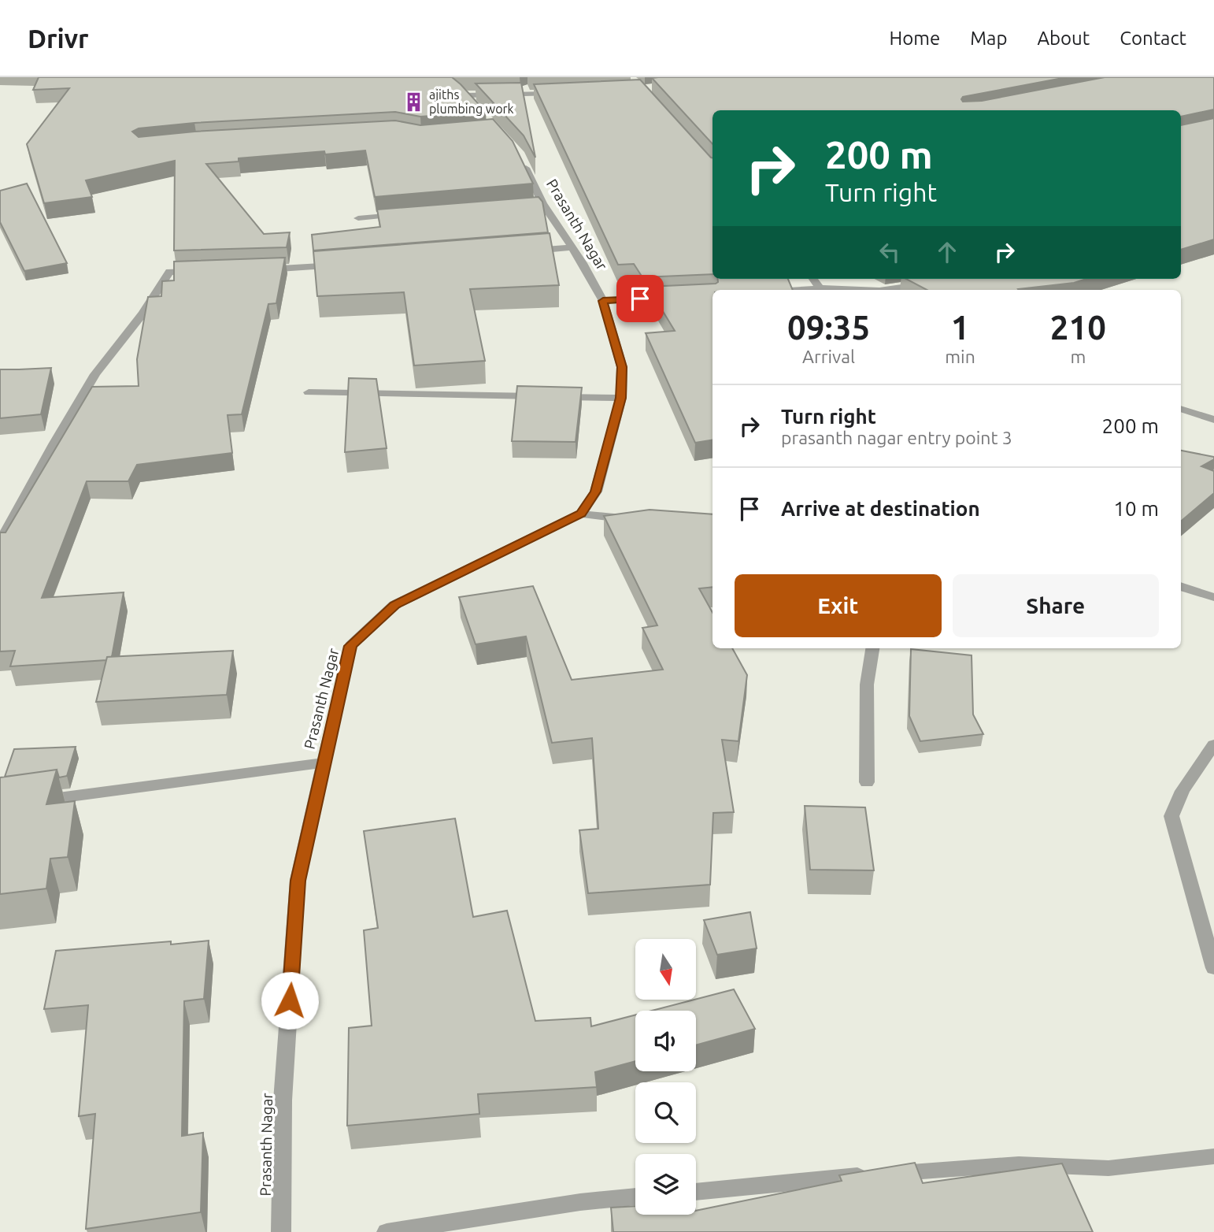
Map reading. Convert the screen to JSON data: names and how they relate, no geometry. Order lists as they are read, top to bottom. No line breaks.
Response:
{"streets":{"street":["Prasanth Nagar"]},"places":{"building":["ajiths plumbing work"]},"north":"bottom","page":{"header":"Drivr","nav":["Home","Map","About","Contact"],"turn":["200 m","Turn right"],"eta":["09:35","Arrival","1","min","210","m"],"list":[{"name":"Turn right","note":"prasanth nagar entry point 3","value":"200 m"},{"name":"Arrive at destination","value":"10 m"}],"buttons":["Exit","Share"]}}
